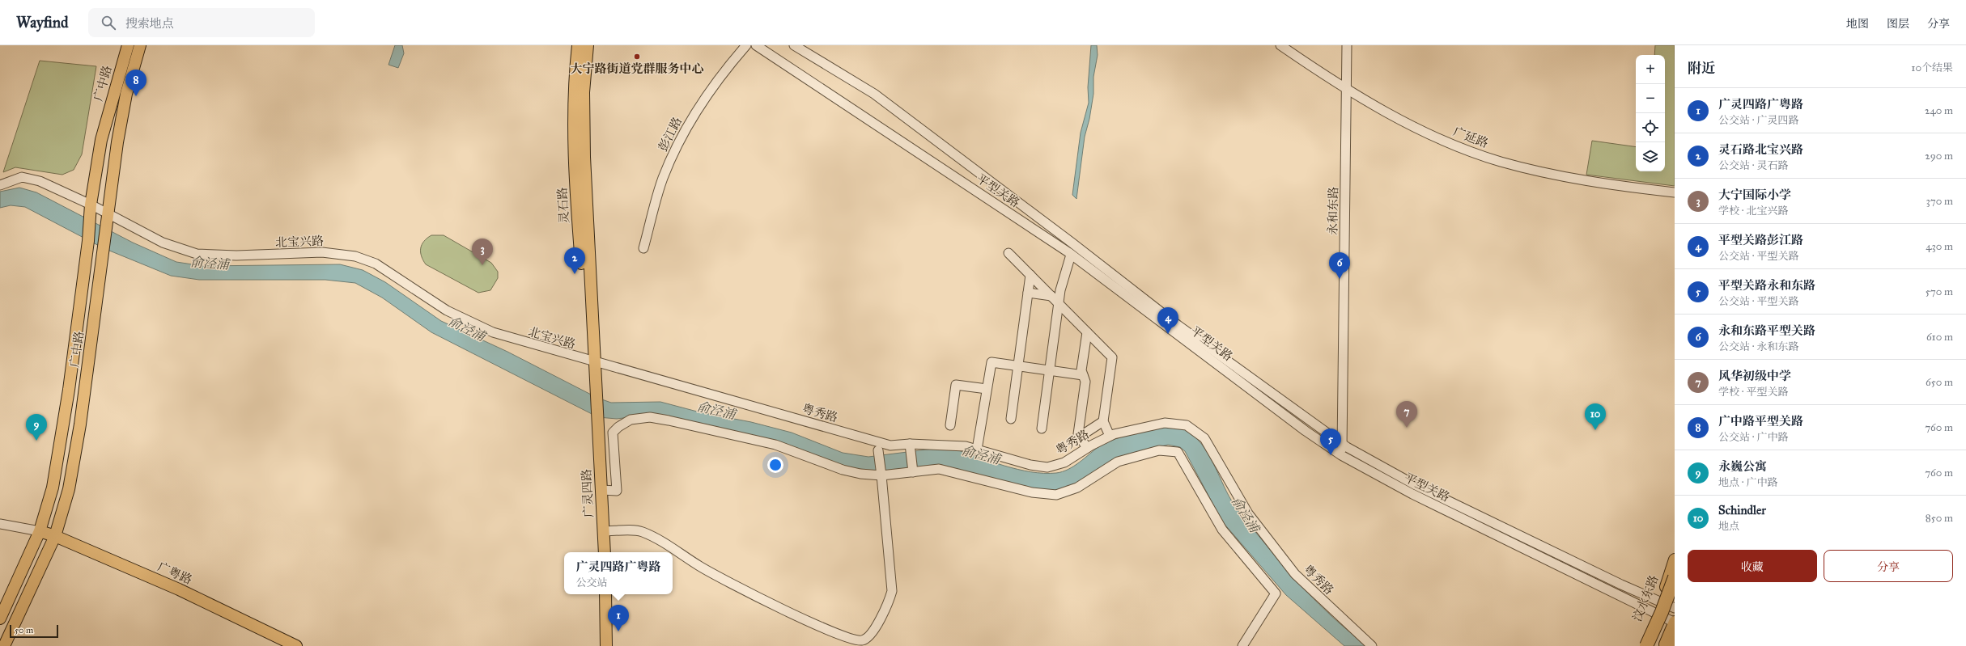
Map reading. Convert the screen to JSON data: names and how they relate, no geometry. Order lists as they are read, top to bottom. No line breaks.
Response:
{"streets":{"main road":["广中路","灵石路","广灵四路","广粤路","汶水东路"],"street":["彭江路","广延路","平型关路","永和东路","北宝兴路","粤秀路"]},"crossings":[["广中路","北宝兴路"],["广中路","广粤路"],["广延路","永和东路"],["平型关路","永和东路"],["平型关路","汶水东路"],["灵石路","北宝兴路"],["灵石路","粤秀路"],["灵石路","广灵四路"],["北宝兴路","粤秀路"]],"water":["俞泾浦"],"places":["大宁路街道党群服务中心"],"scale_bar":"50 m","page":{"header":"Wayfind","search":"搜索地点","nav":["地图","图层","分享"],"heading":["附近","10个结果"],"map_buttons":["+","−"],"pins":["8","3","2","6","4","7","10","9","5","1"],"list":[{"mark":"1","name":"广灵四路广粤路","note":"公交站 · 广灵四路","value":"240 m"},{"mark":"2","name":"灵石路北宝兴路","note":"公交站 · 灵石路","value":"290 m"},{"mark":"3","name":"大宁国际小学","note":"学校 · 北宝兴路","value":"370 m"},{"mark":"4","name":"平型关路彭江路","note":"公交站 · 平型关路","value":"430 m"},{"mark":"5","name":"平型关路永和东路","note":"公交站 · 平型关路","value":"570 m"},{"mark":"6","name":"永和东路平型关路","note":"公交站 · 永和东路","value":"610 m"},{"mark":"7","name":"风华初级中学","note":"学校 · 平型关路","value":"650 m"},{"mark":"8","name":"广中路平型关路","note":"公交站 · 广中路","value":"760 m"},{"mark":"9","name":"永巍公寓","note":"地点 · 广中路","value":"760 m"},{"mark":"10","name":"Schindler","note":"地点","value":"850 m"}],"buttons":["收藏","分享"],"popup":["广灵四路广粤路","公交站"],"scale":"50 m"}}
